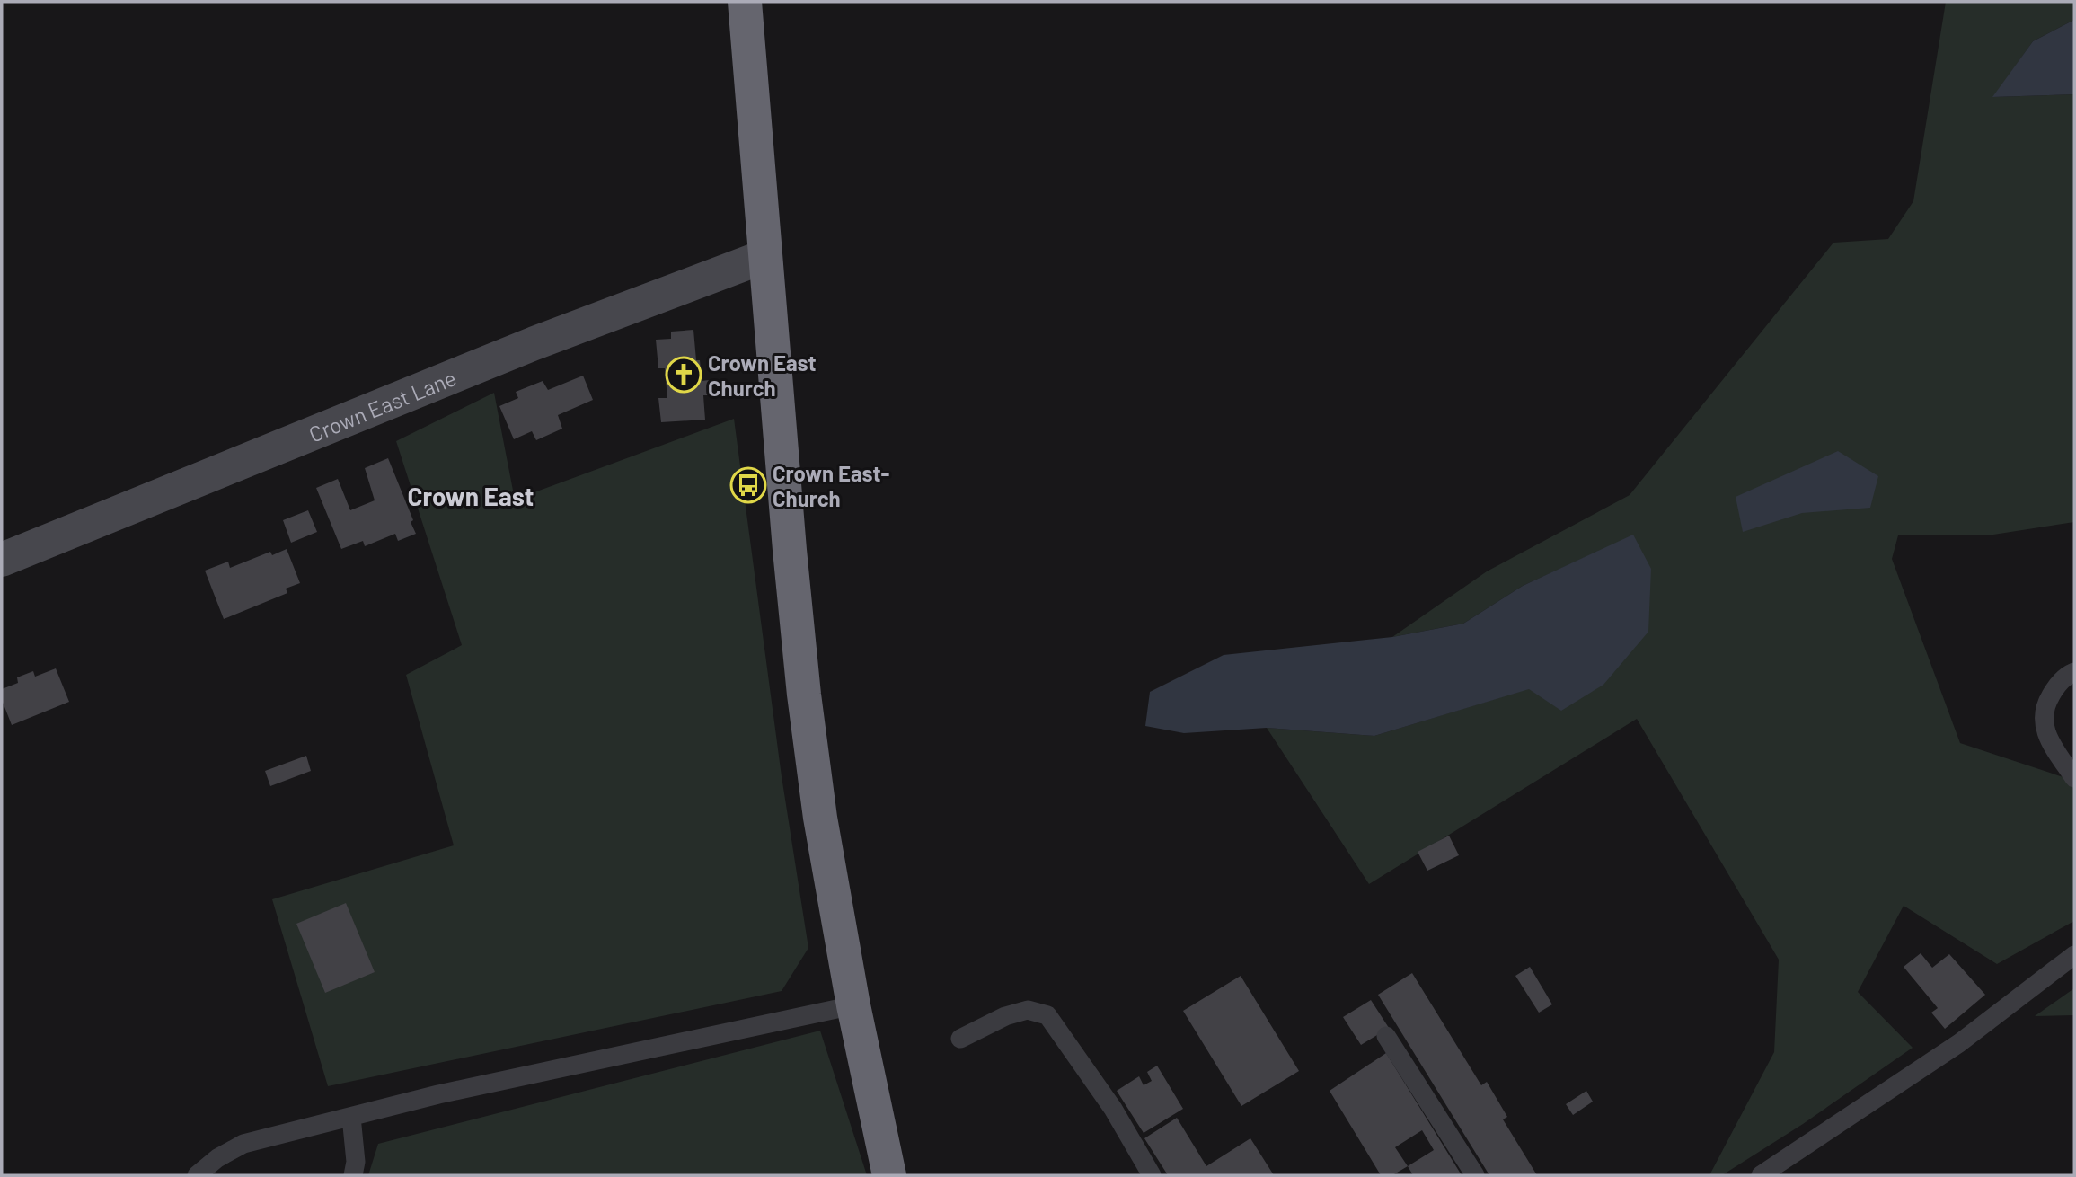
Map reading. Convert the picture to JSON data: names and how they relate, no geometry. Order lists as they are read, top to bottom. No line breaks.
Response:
{"streets":{"street":["Crown East Lane"]},"districts":["Crown East"],"places":{"church":["Crown East Church"],"bus stop":["Crown East- Church"]}}
